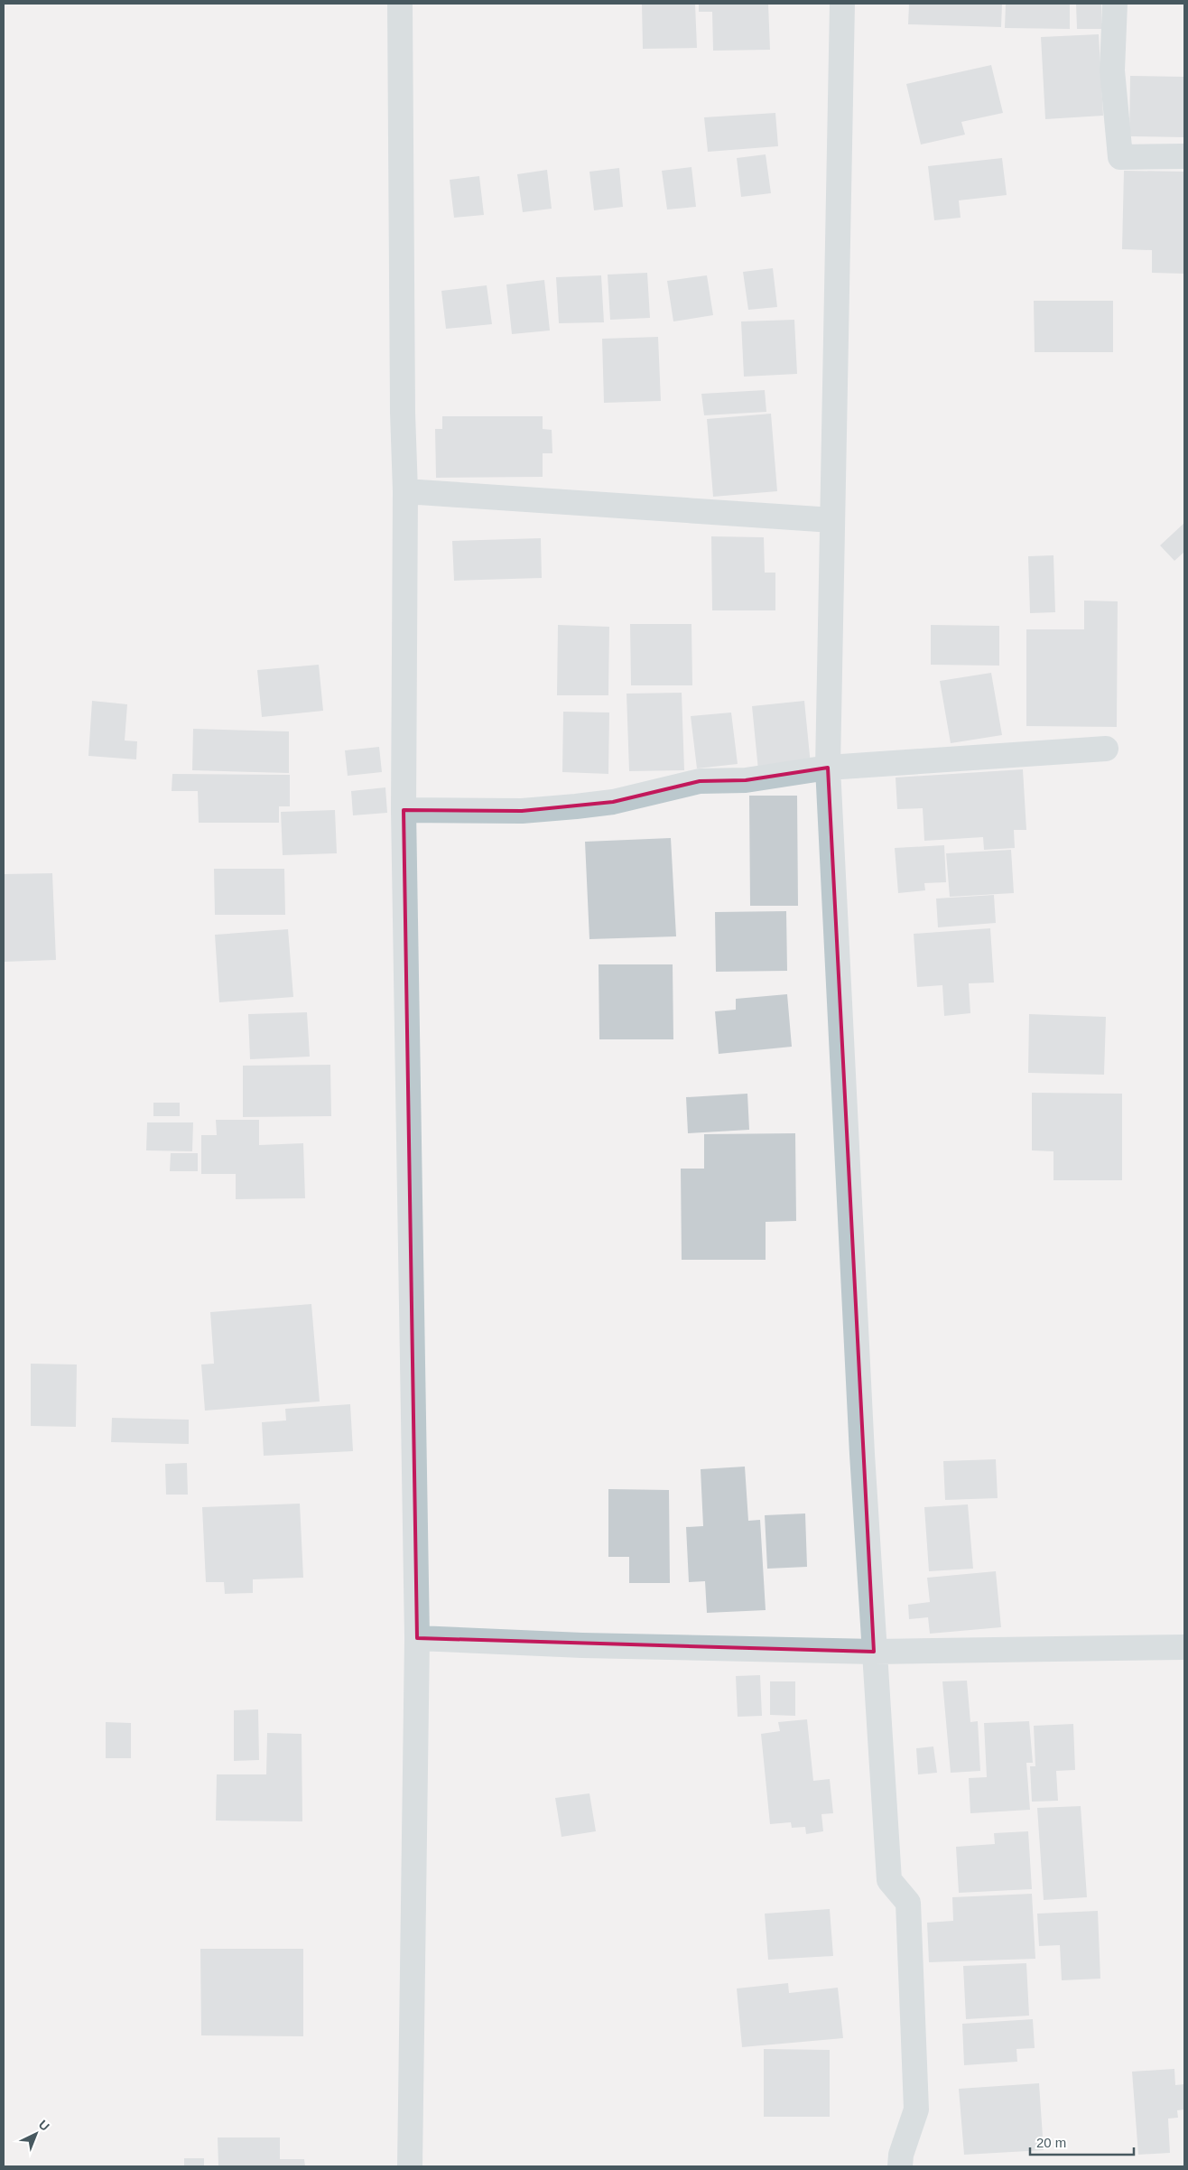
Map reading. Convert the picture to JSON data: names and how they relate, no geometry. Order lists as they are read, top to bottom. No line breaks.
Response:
{"scale_bar":"20 m","north":"top right"}
